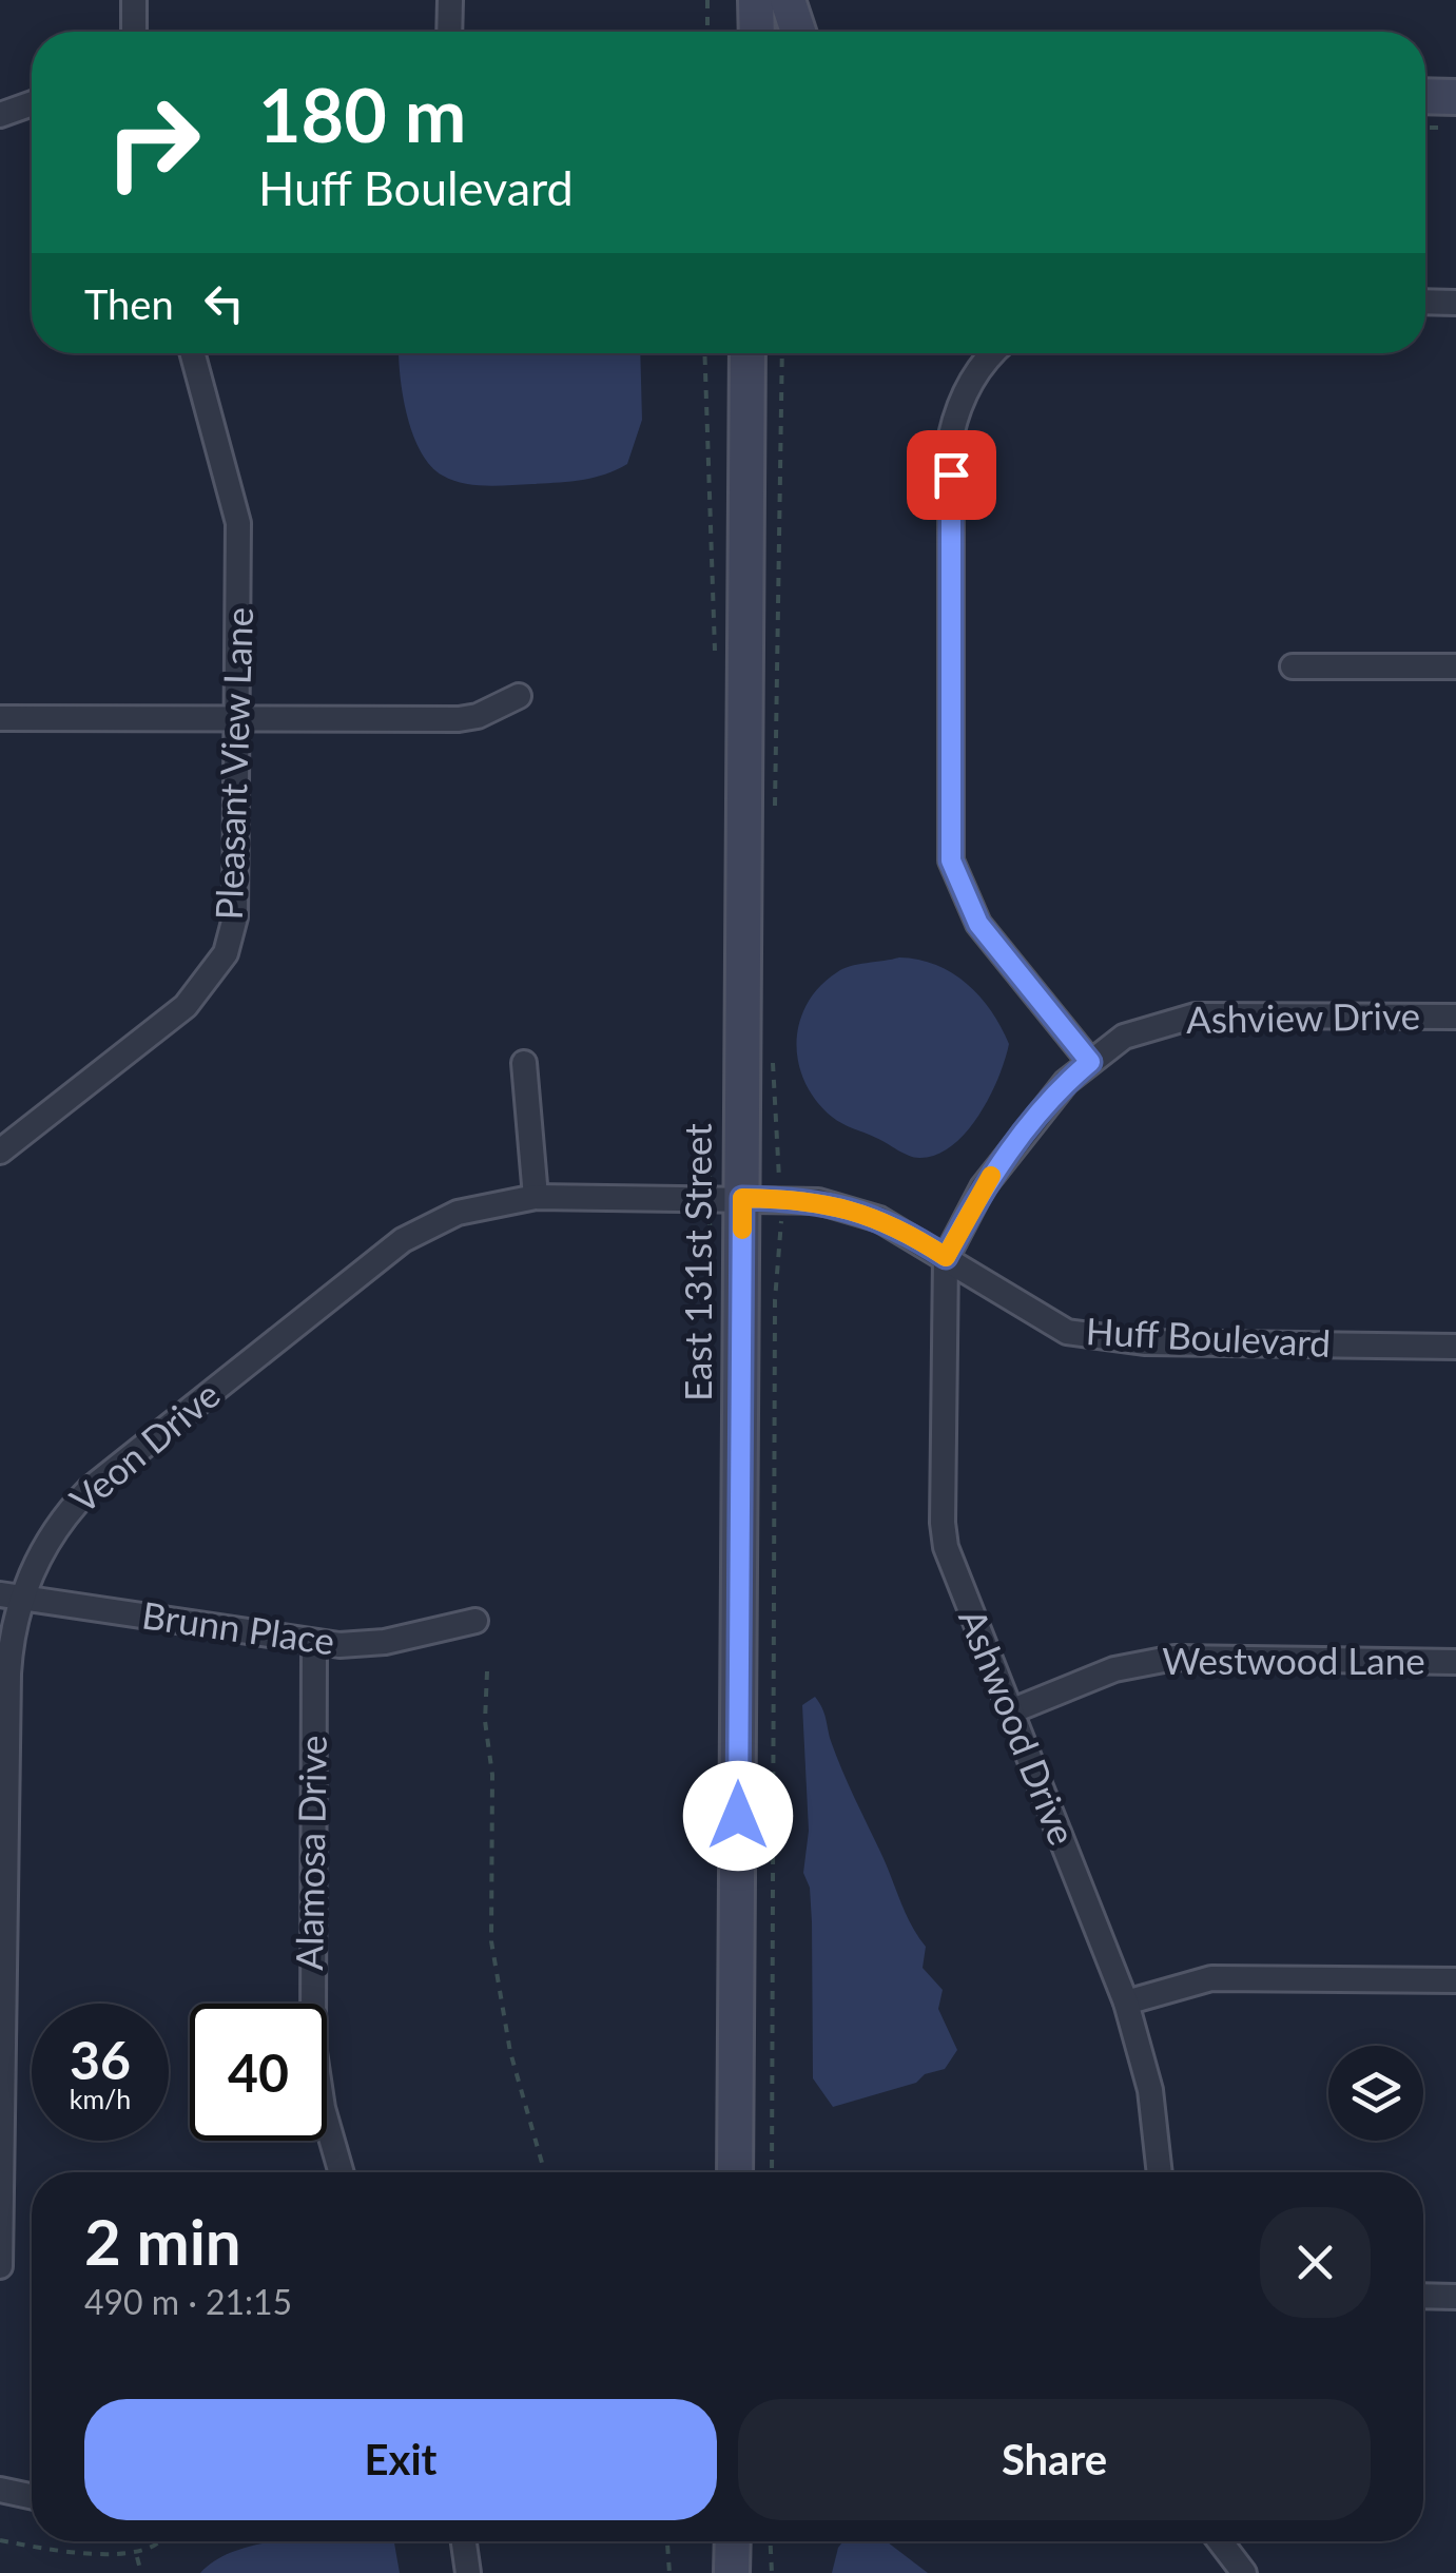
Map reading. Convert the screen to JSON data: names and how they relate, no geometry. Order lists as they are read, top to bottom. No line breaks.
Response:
{"streets":{"street":["Pleasant View Lane","Ashview Drive","East 131st Street","Huff Boulevard","Veon Drive","Brunn Place","Westwood Lane","Ashwood Drive","Alamosa Drive"]},"crossings":[["Ashview Drive","Huff Boulevard"],["Ashview Drive","Ashwood Drive"],["East 131st Street","Huff Boulevard"],["East 131st Street","Veon Drive"],["Huff Boulevard","Veon Drive"],["Huff Boulevard","Ashwood Drive"],["Veon Drive","Brunn Place"],["Brunn Place","Alamosa Drive"],["Westwood Lane","Ashwood Drive"]],"page":{"turn":["180 m","Huff Boulevard"],"then":"Then","speed":"36 km/h","limit":"40","heading":["2 min","490 m · 21:15"],"buttons":["Exit","Share"]}}
